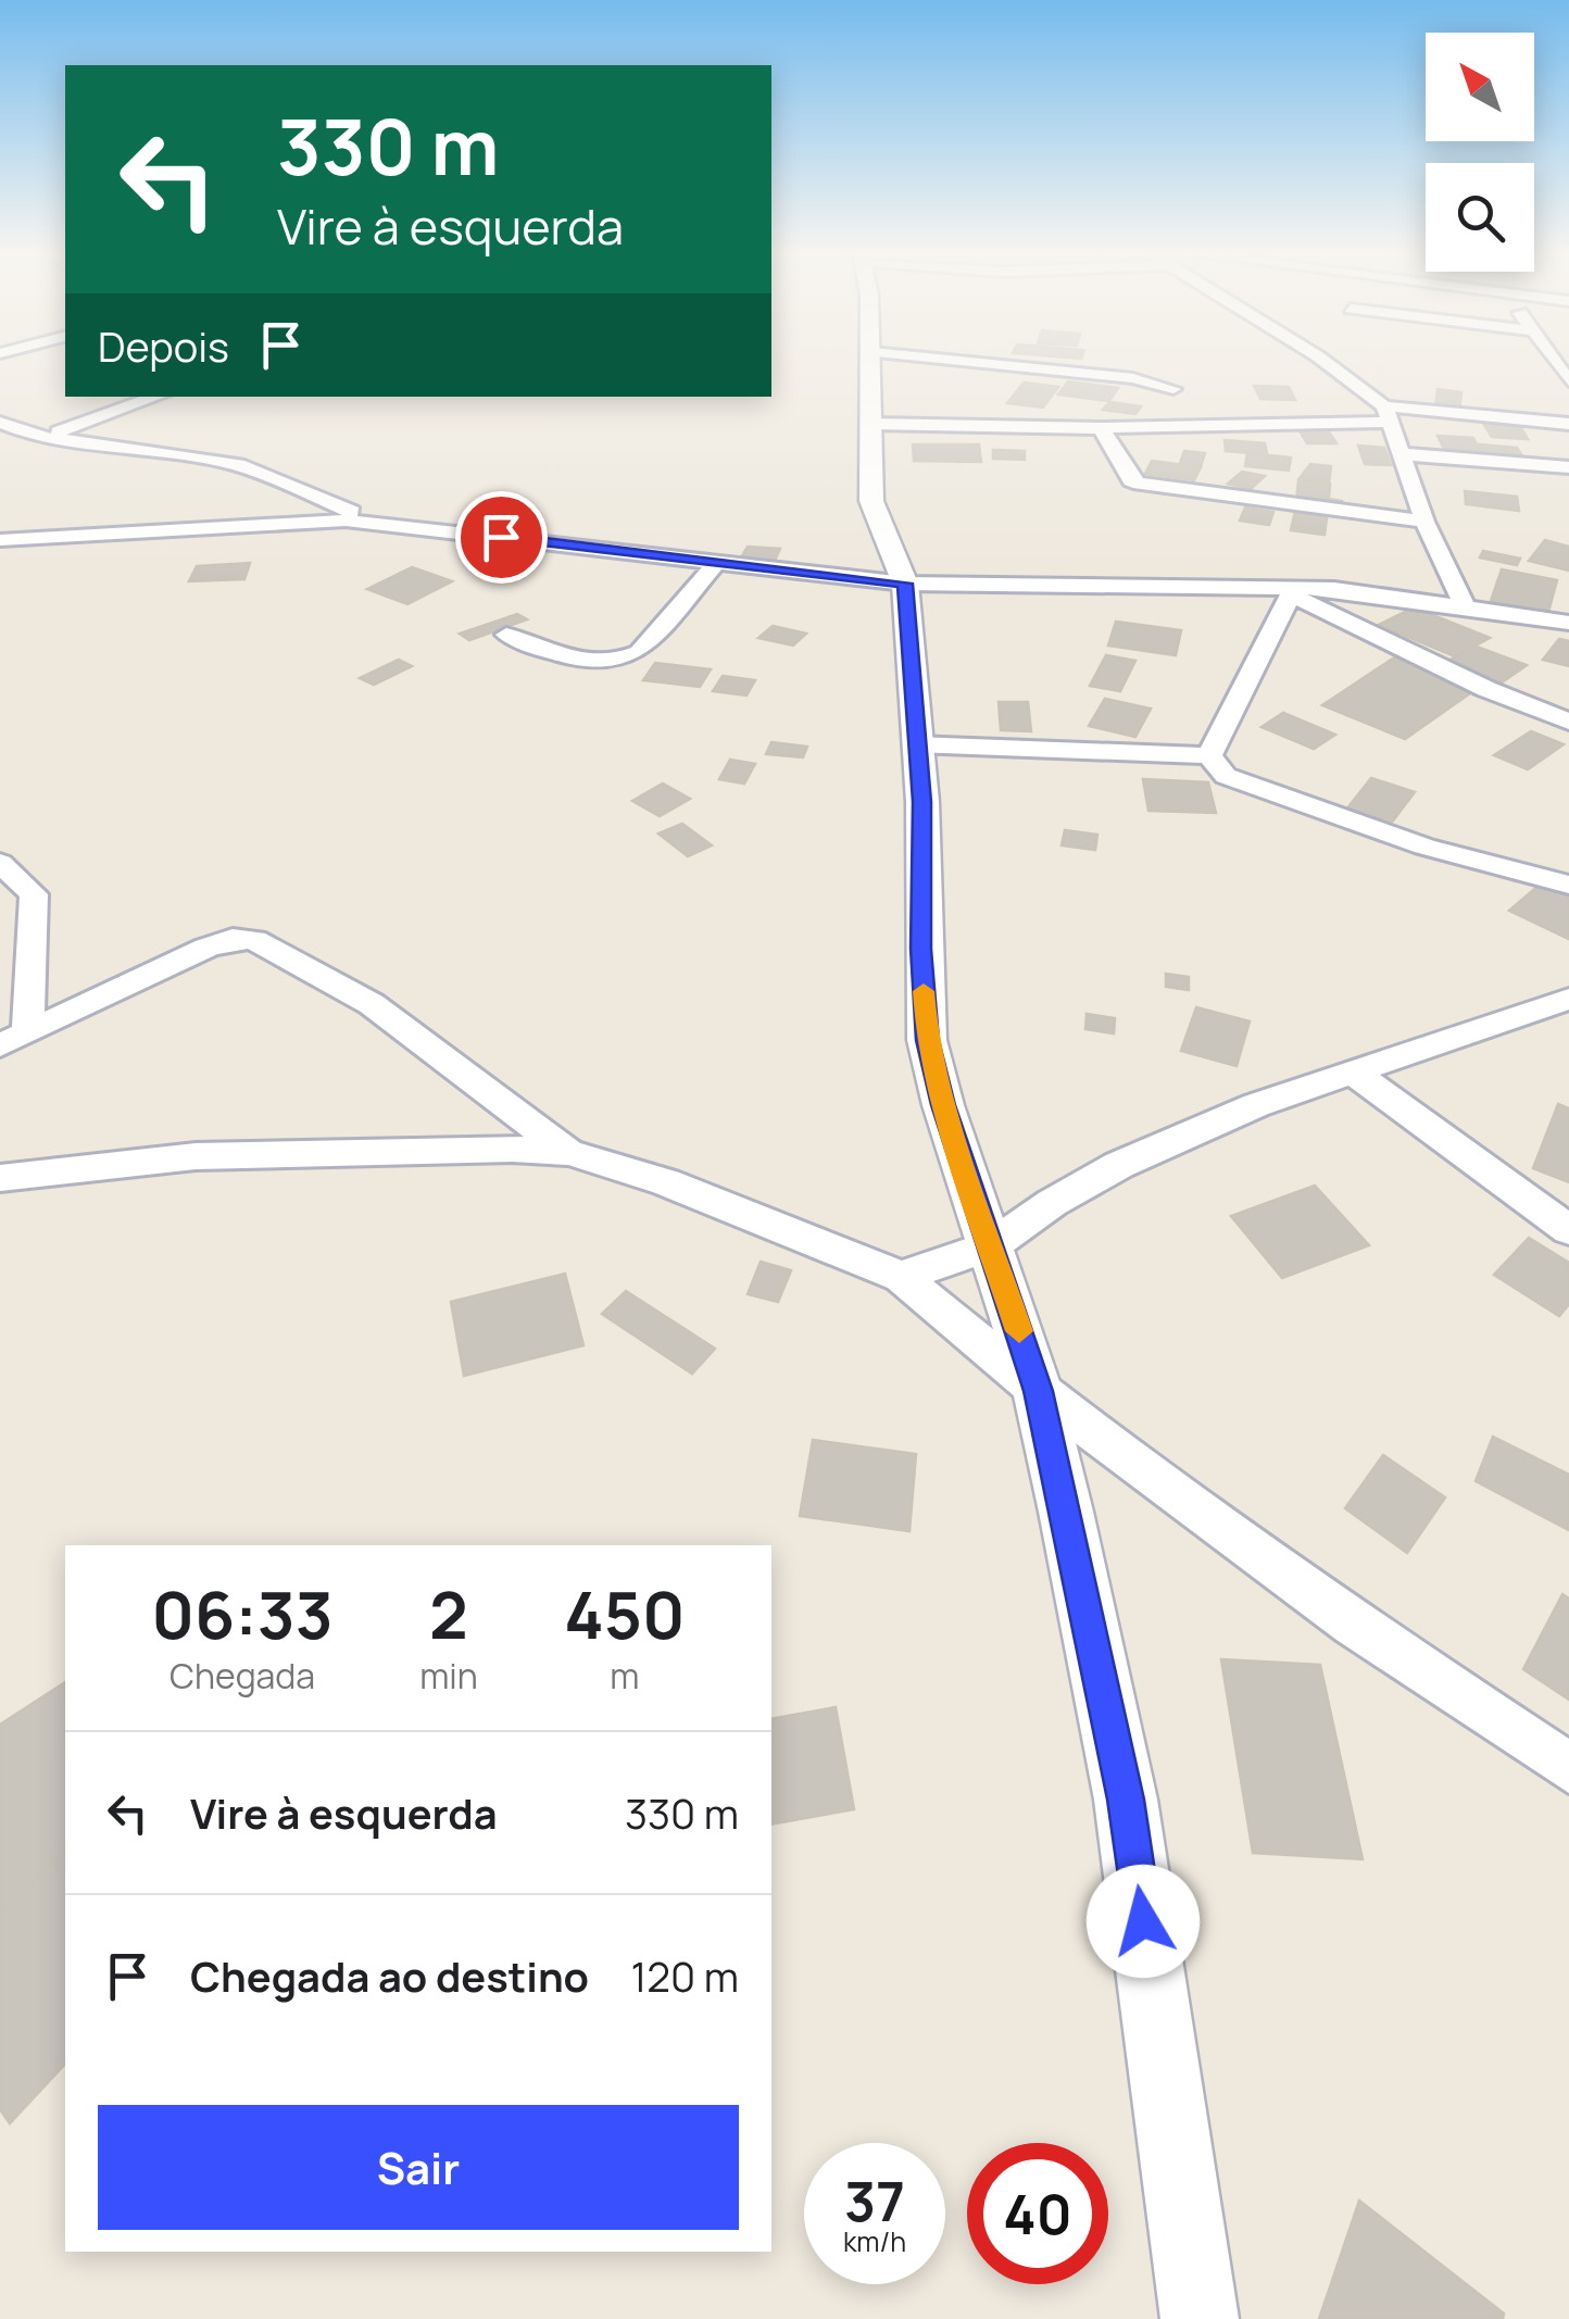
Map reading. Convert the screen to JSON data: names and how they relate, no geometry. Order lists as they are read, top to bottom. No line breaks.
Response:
{"north":"top left","page":{"turn":["330 m","Vire à esquerda"],"then":"Depois","eta":["06:33","Chegada","2","min","450","m"],"list":[{"name":"Vire à esquerda","value":"330 m"},{"name":"Chegada ao destino","value":"120 m"}],"buttons":"Sair","speed":"37 km/h","limit":"40"}}
